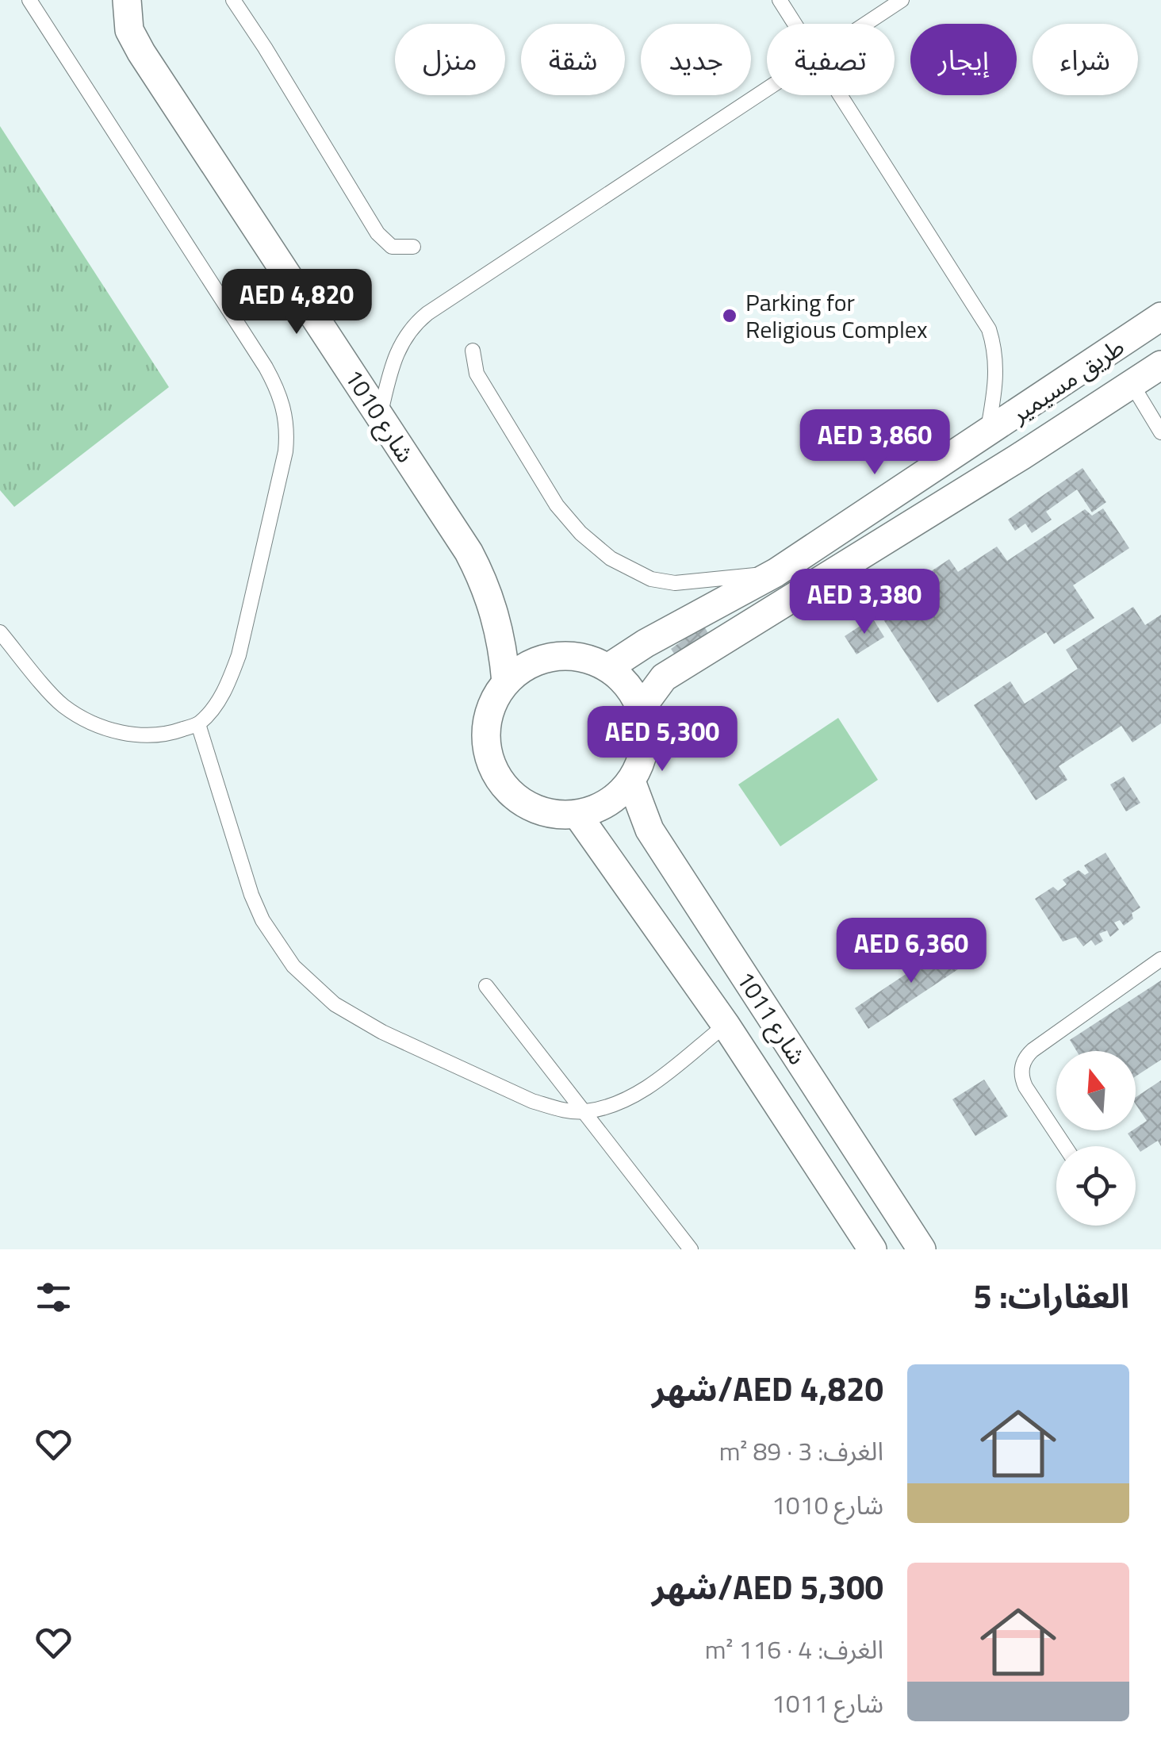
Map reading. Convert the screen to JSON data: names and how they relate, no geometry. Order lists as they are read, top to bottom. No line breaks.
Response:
{"streets":{"street":["طريق مسيمير","شارع 1010","شارع 1011"]},"crossings":[["طريق مسيمير","شارع 1010"],["طريق مسيمير","شارع 1011"],["شارع 1010","شارع 1011"]],"places":["Parking for Religious Complex"],"north":"top","page":{"chip":["شراء","إيجار","تصفية","جديد","شقة","منزل"],"price":["AED 4,820","AED 3,860","AED 3,380","AED 5,300","AED 6,360"],"heading":"العقارات: 5","list":[{"name":"AED 4,820/شهر","note":"الغرف: 3 · 89 m² · شارع 1010"},{"name":"AED 5,300/شهر","note":"الغرف: 4 · 116 m² · شارع 1011"}]}}
